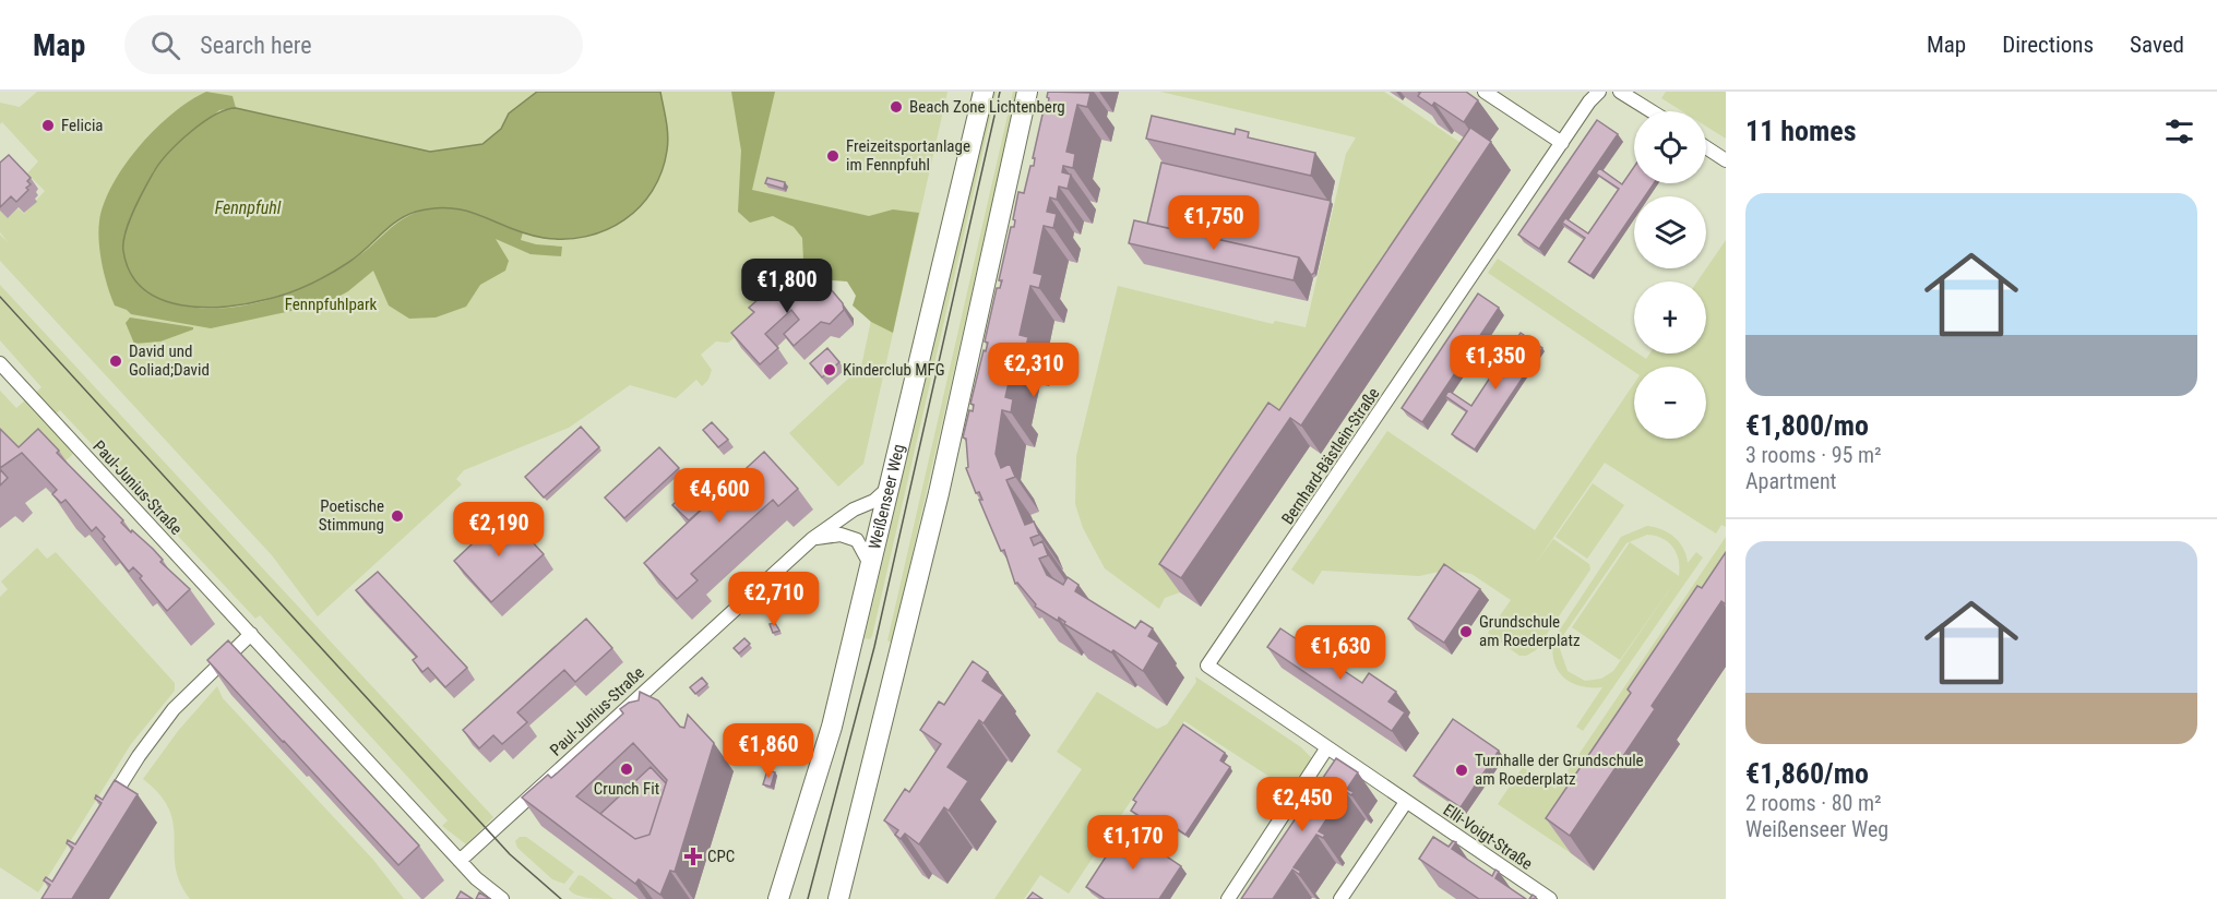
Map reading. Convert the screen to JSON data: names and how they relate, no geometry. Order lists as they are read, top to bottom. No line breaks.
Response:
{"streets":{"main road":["Weißenseer Weg"],"street":["Bernhard-Bästlein-Straße","Paul-Junius-Straße","Elli-Voigt-Straße"]},"crossings":[["Bernhard-Bästlein-Straße","Elli-Voigt-Straße"],["Paul-Junius-Straße","Weißenseer Weg"]],"water":["Fennpfuhl"],"parks":["Fennpfuhlpark"],"places":{"other":["Beach Zone Lichtenberg","Felicia","Freizeitsportanlage im Fennpfuhl","David und Goliad;David","Kinderclub MFG","Poetische Stimmung","Grundschule am Roederplatz","Crunch Fit","Turnhalle der Grundschule am Roederplatz"],"health":["CPC"]},"page":{"header":"Map","search":"Search here","nav":["Map","Directions","Saved"],"heading":"11 homes","map_buttons":["+","−"],"list":[{"name":"€1,800/mo","note":"3 rooms · 95 m² · Apartment"},{"name":"€1,860/mo","note":"2 rooms · 80 m² · Weißenseer Weg"}],"price":["€1,750","€1,800","€1,350","€2,310","€4,600","€2,190","€2,710","€1,630","€1,860","€2,450","€1,170"]}}
